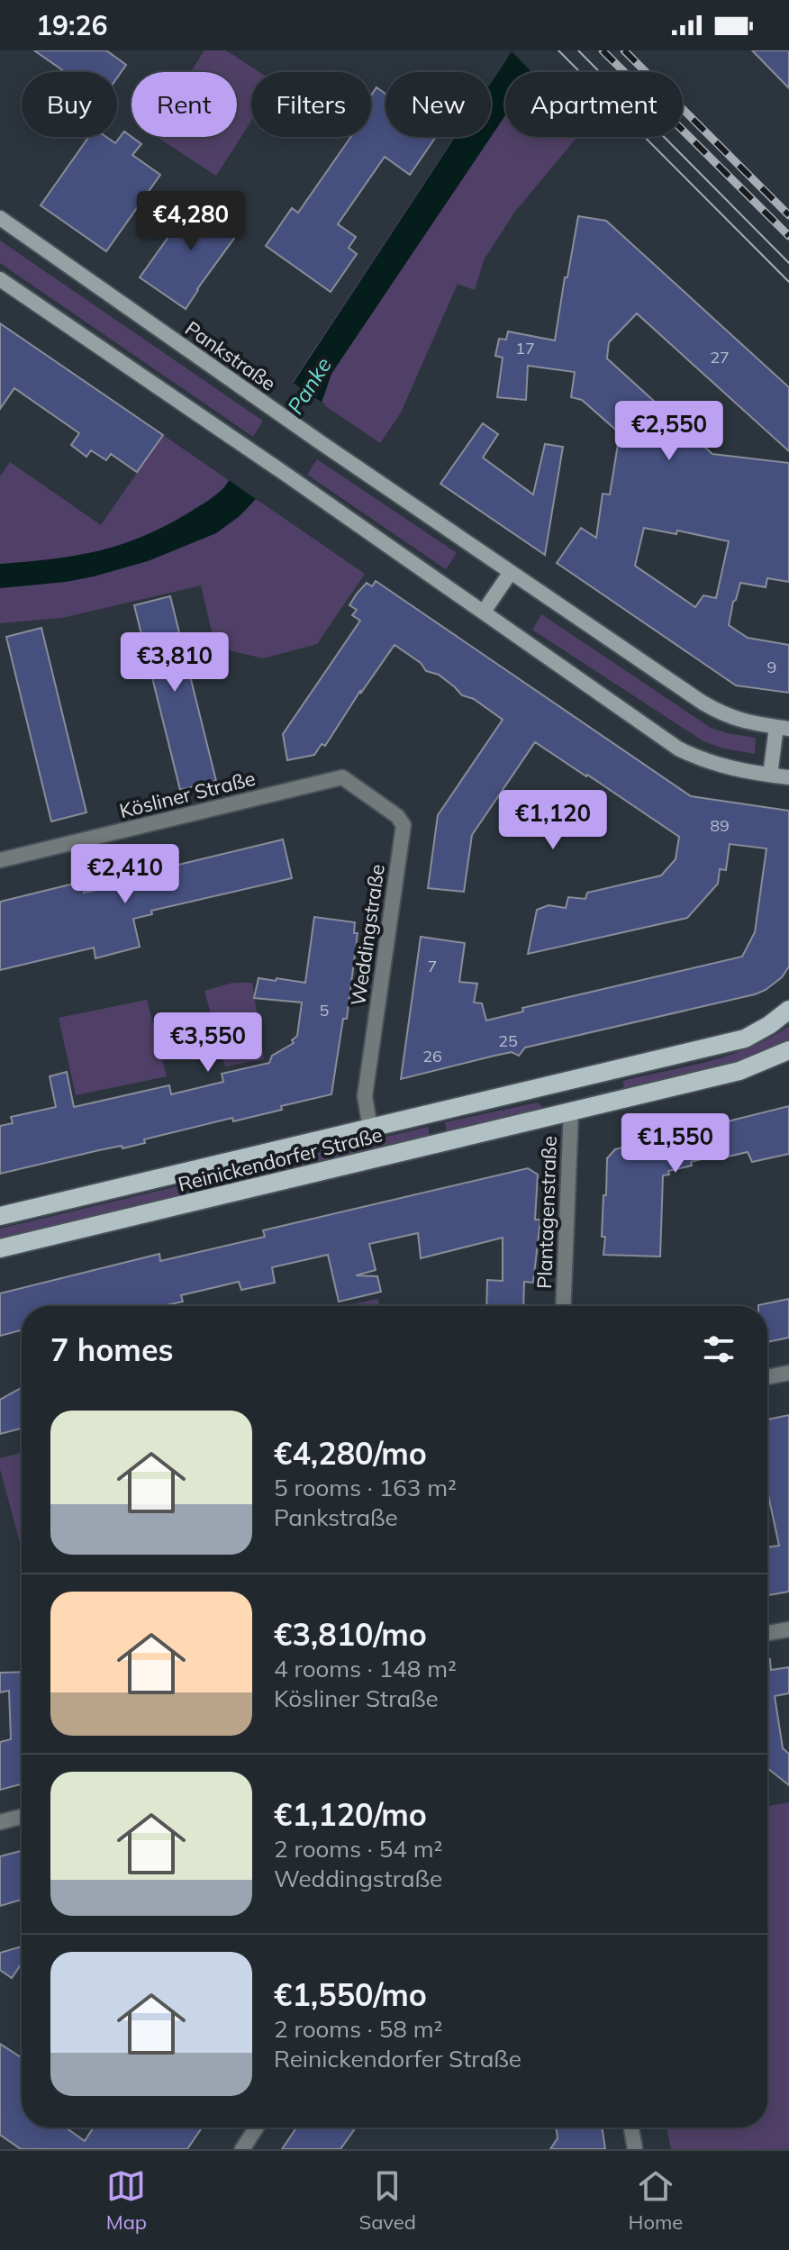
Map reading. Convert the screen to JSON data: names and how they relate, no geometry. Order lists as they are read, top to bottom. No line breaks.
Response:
{"streets":{"main road":["Pankstraße","Reinickendorfer Straße"],"street":["Kösliner Straße","Weddingstraße","Plantagenstraße"]},"crossings":[["Kösliner Straße","Weddingstraße"],["Weddingstraße","Reinickendorfer Straße"],["Reinickendorfer Straße","Plantagenstraße"]],"water":["Panke"],"house_numbers":["17","27","9","89","7","5","25","26"],"page":{"status":"19:26","chip":["Buy","Rent","Filters","New","Apartment"],"price":["€4,280","€2,550","€3,810","€1,120","€2,410","€3,550","€1,550"],"heading":"7 homes","list":[{"name":"€4,280/mo","note":"5 rooms · 163 m² · Pankstraße"},{"name":"€3,810/mo","note":"4 rooms · 148 m² · Kösliner Straße"},{"name":"€1,120/mo","note":"2 rooms · 54 m² · Weddingstraße"},{"name":"€1,550/mo","note":"2 rooms · 58 m² · Reinickendorfer Straße"}],"tabs":["Map","Saved","Home"]}}
